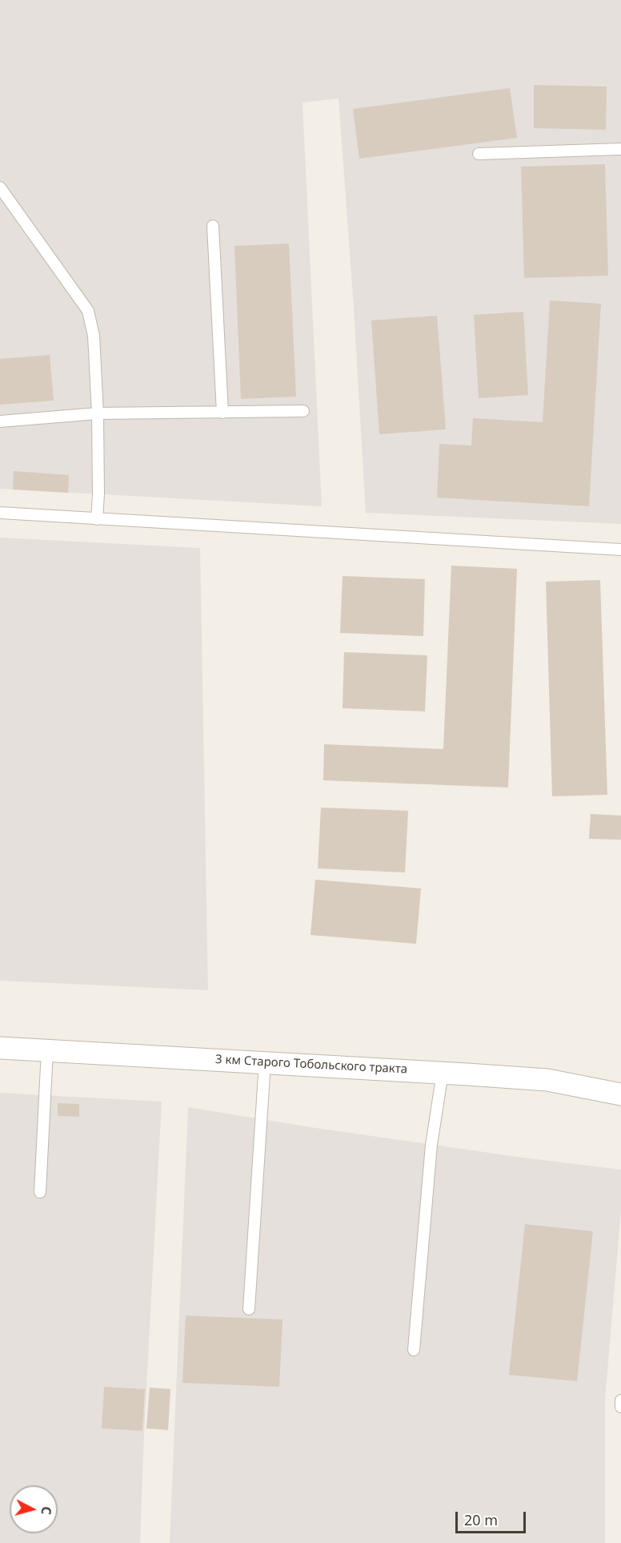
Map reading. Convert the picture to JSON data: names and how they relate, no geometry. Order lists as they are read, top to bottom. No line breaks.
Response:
{"streets":{"street":["3 км Старого Тобольского тракта"]},"scale_bar":"20 m","north":"right"}
